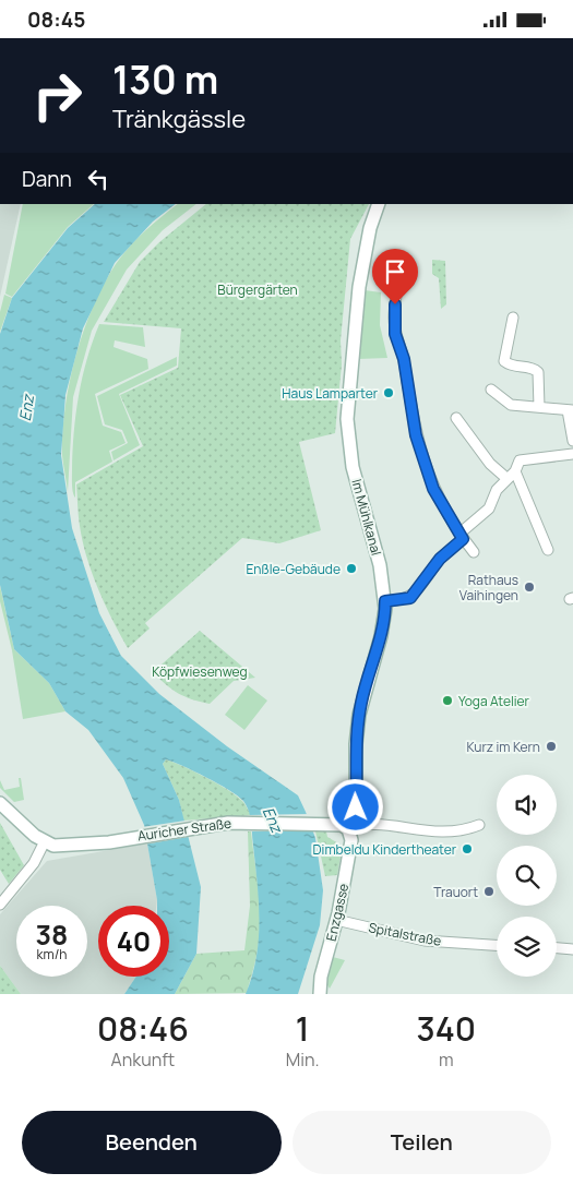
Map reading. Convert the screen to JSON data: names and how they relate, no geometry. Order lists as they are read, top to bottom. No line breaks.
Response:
{"streets":{"street":["Im Mühlkanal","Auricher Straße","Enzgasse","Spitalstraße"]},"crossings":[["Im Mühlkanal","Auricher Straße"],["Im Mühlkanal","Enzgasse"],["Auricher Straße","Enzgasse"],["Enzgasse","Spitalstraße"]],"water":["Enz"],"parks":["Bürgergärten","Köpfwiesenweg"],"places":["Haus Lamparter","Enßle-Gebäude","Rathaus Vaihingen","Yoga Atelier","Kurz im Kern","Dimbeldu Kindertheater","Trauort"],"page":{"status":"08:45","turn":["130 m","Tränkgässle"],"then":"Dann","speed":"38 km/h","limit":"40","eta":["08:46","Ankunft","1","Min.","340","m"],"buttons":["Beenden","Teilen"]}}
